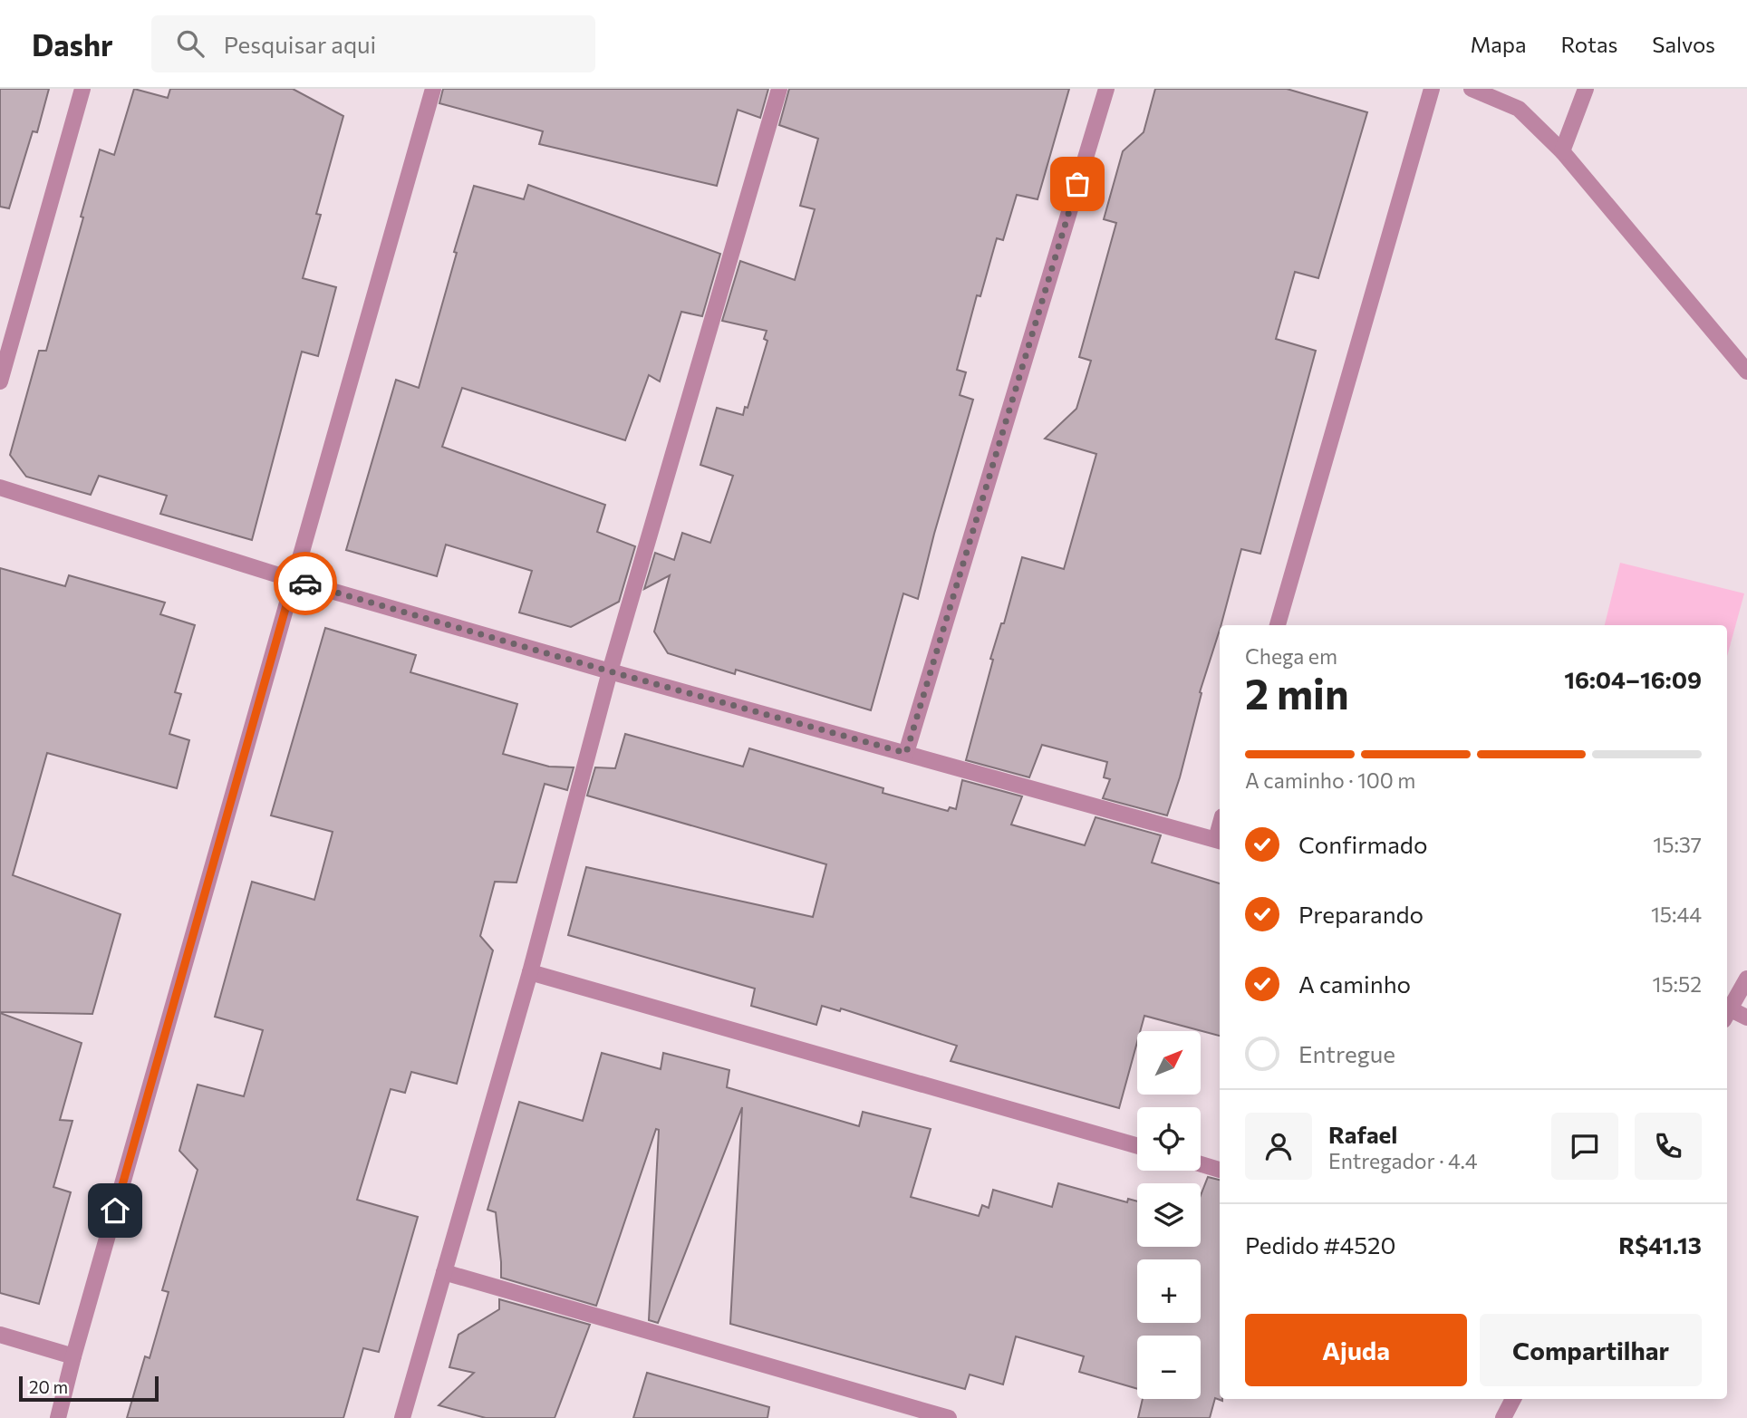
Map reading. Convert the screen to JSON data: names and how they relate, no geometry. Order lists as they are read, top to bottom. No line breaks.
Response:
{"scale_bar":"20 m","north":"top right","page":{"header":"Dashr","search":"Pesquisar aqui","nav":["Mapa","Rotas","Salvos"],"heading":["2 min","Chega em","16:04–16:09"],"panel":["Rafael","Entregador · 4.4","Pedido #4520","R$41.13"],"bar":"A caminho · 100 m","list":[["Confirmado","15:37"],["Preparando","15:44"],["A caminho","15:52"],"Entregue"],"map_buttons":["+","−"],"buttons":["Ajuda","Compartilhar"],"scale":"20 m"}}
